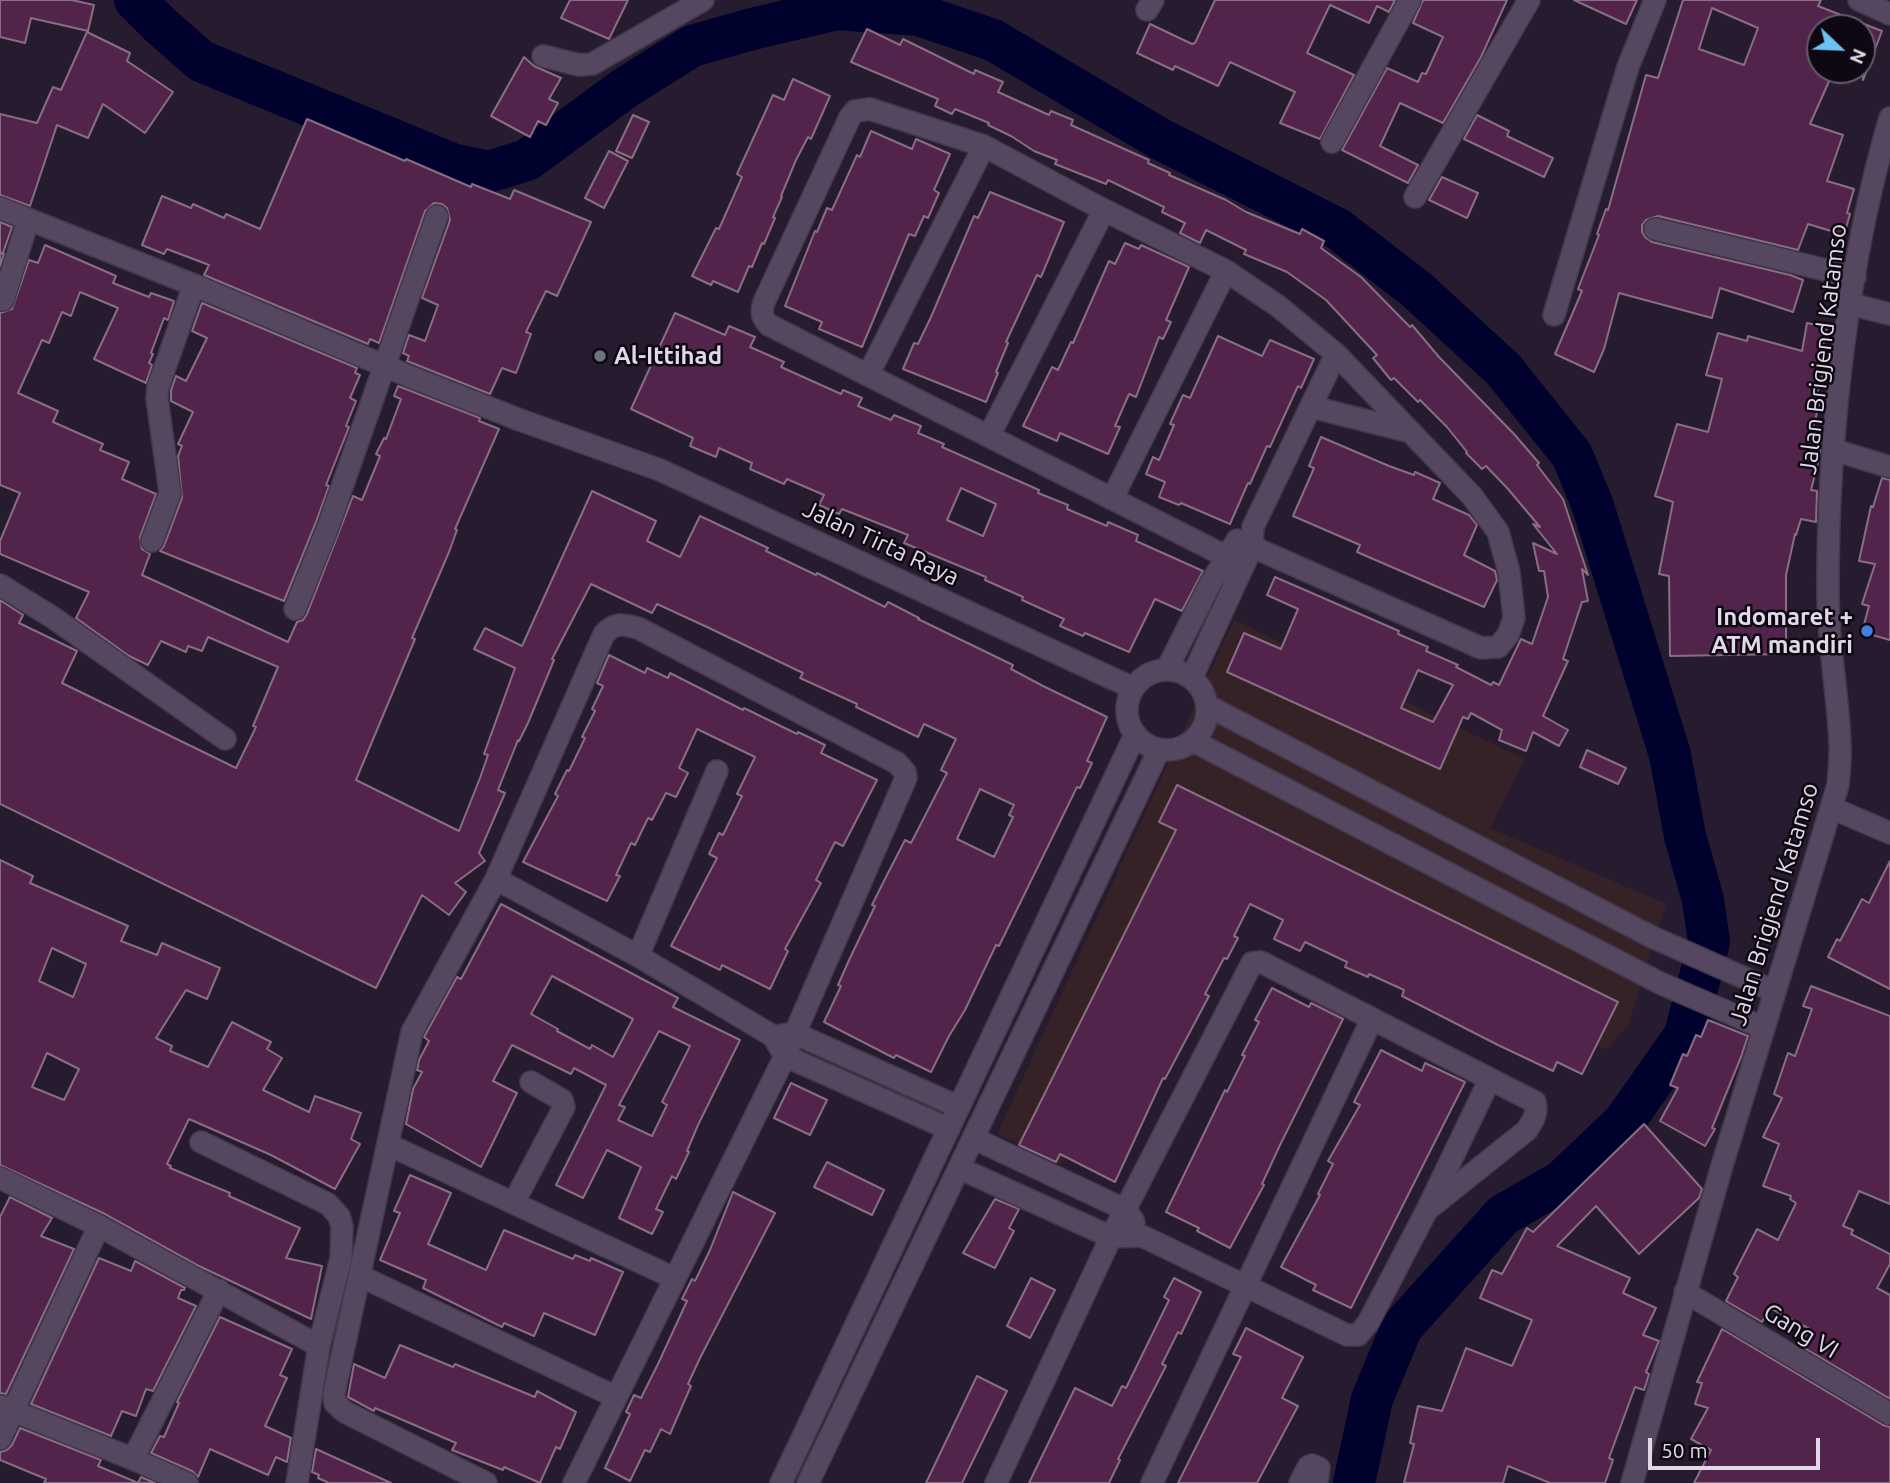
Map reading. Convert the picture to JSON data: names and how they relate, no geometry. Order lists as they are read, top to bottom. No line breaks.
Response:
{"streets":{"street":["Jalan Brigjend Katamso","Jalan Tirta Raya","Gang VI"]},"crossings":[["Jalan Brigjend Katamso","Gang VI"]],"places":["Al-Ittihad","Indomaret + ATM mandiri"],"scale_bar":"50 m","north":"bottom right"}
